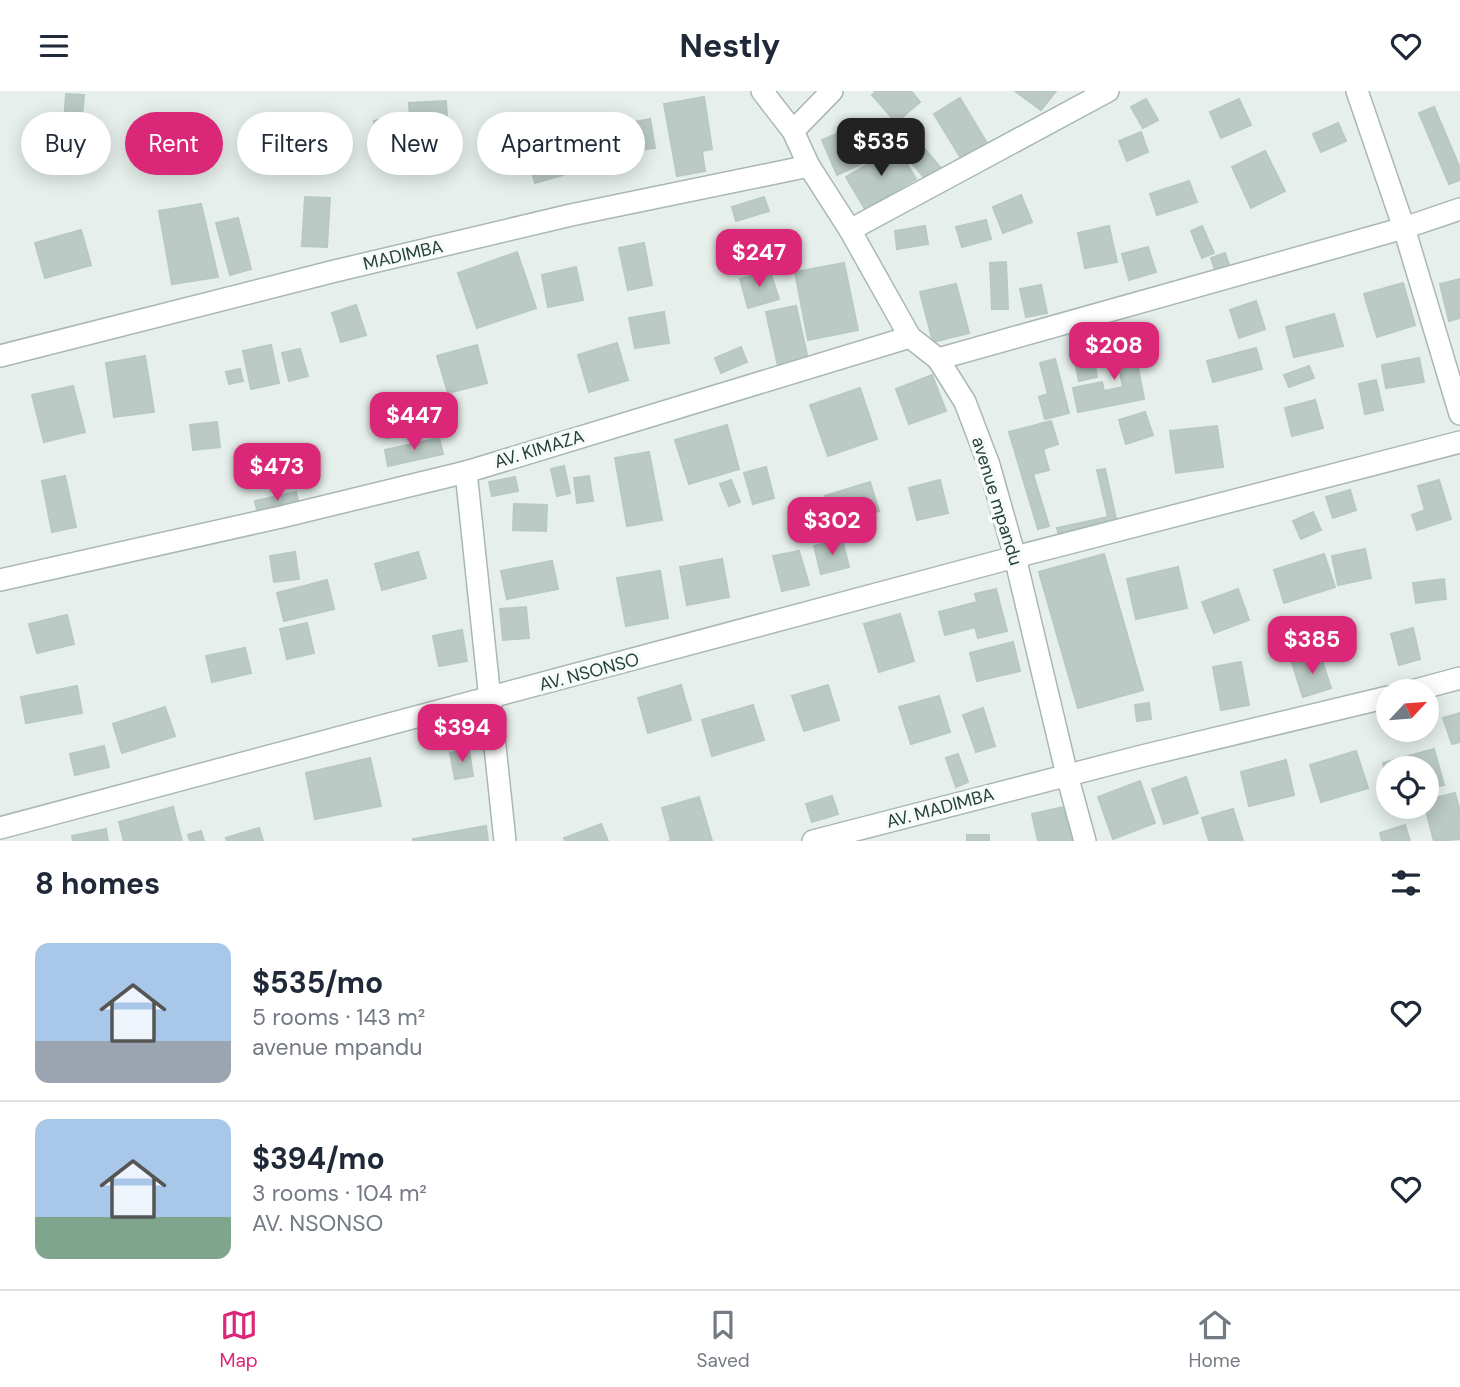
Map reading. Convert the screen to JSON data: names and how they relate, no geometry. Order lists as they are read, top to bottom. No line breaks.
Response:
{"streets":{"street":["MADIMBA","AV. KIMAZA","avenue mpandu","AV. NSONSO","AV. MADIMBA"]},"crossings":[["MADIMBA","avenue mpandu"],["AV. KIMAZA","avenue mpandu"],["avenue mpandu","AV. NSONSO"],["avenue mpandu","AV. MADIMBA"]],"north":"top right","page":{"header":"Nestly","chip":["Buy","Rent","Filters","New","Apartment"],"price":["$535","$247","$208","$447","$473","$302","$385","$394"],"heading":"8 homes","list":[{"name":"$535/mo","note":"5 rooms · 143 m² · avenue mpandu"},{"name":"$394/mo","note":"3 rooms · 104 m² · AV. NSONSO"}],"tabs":["Map","Saved","Home"]}}
